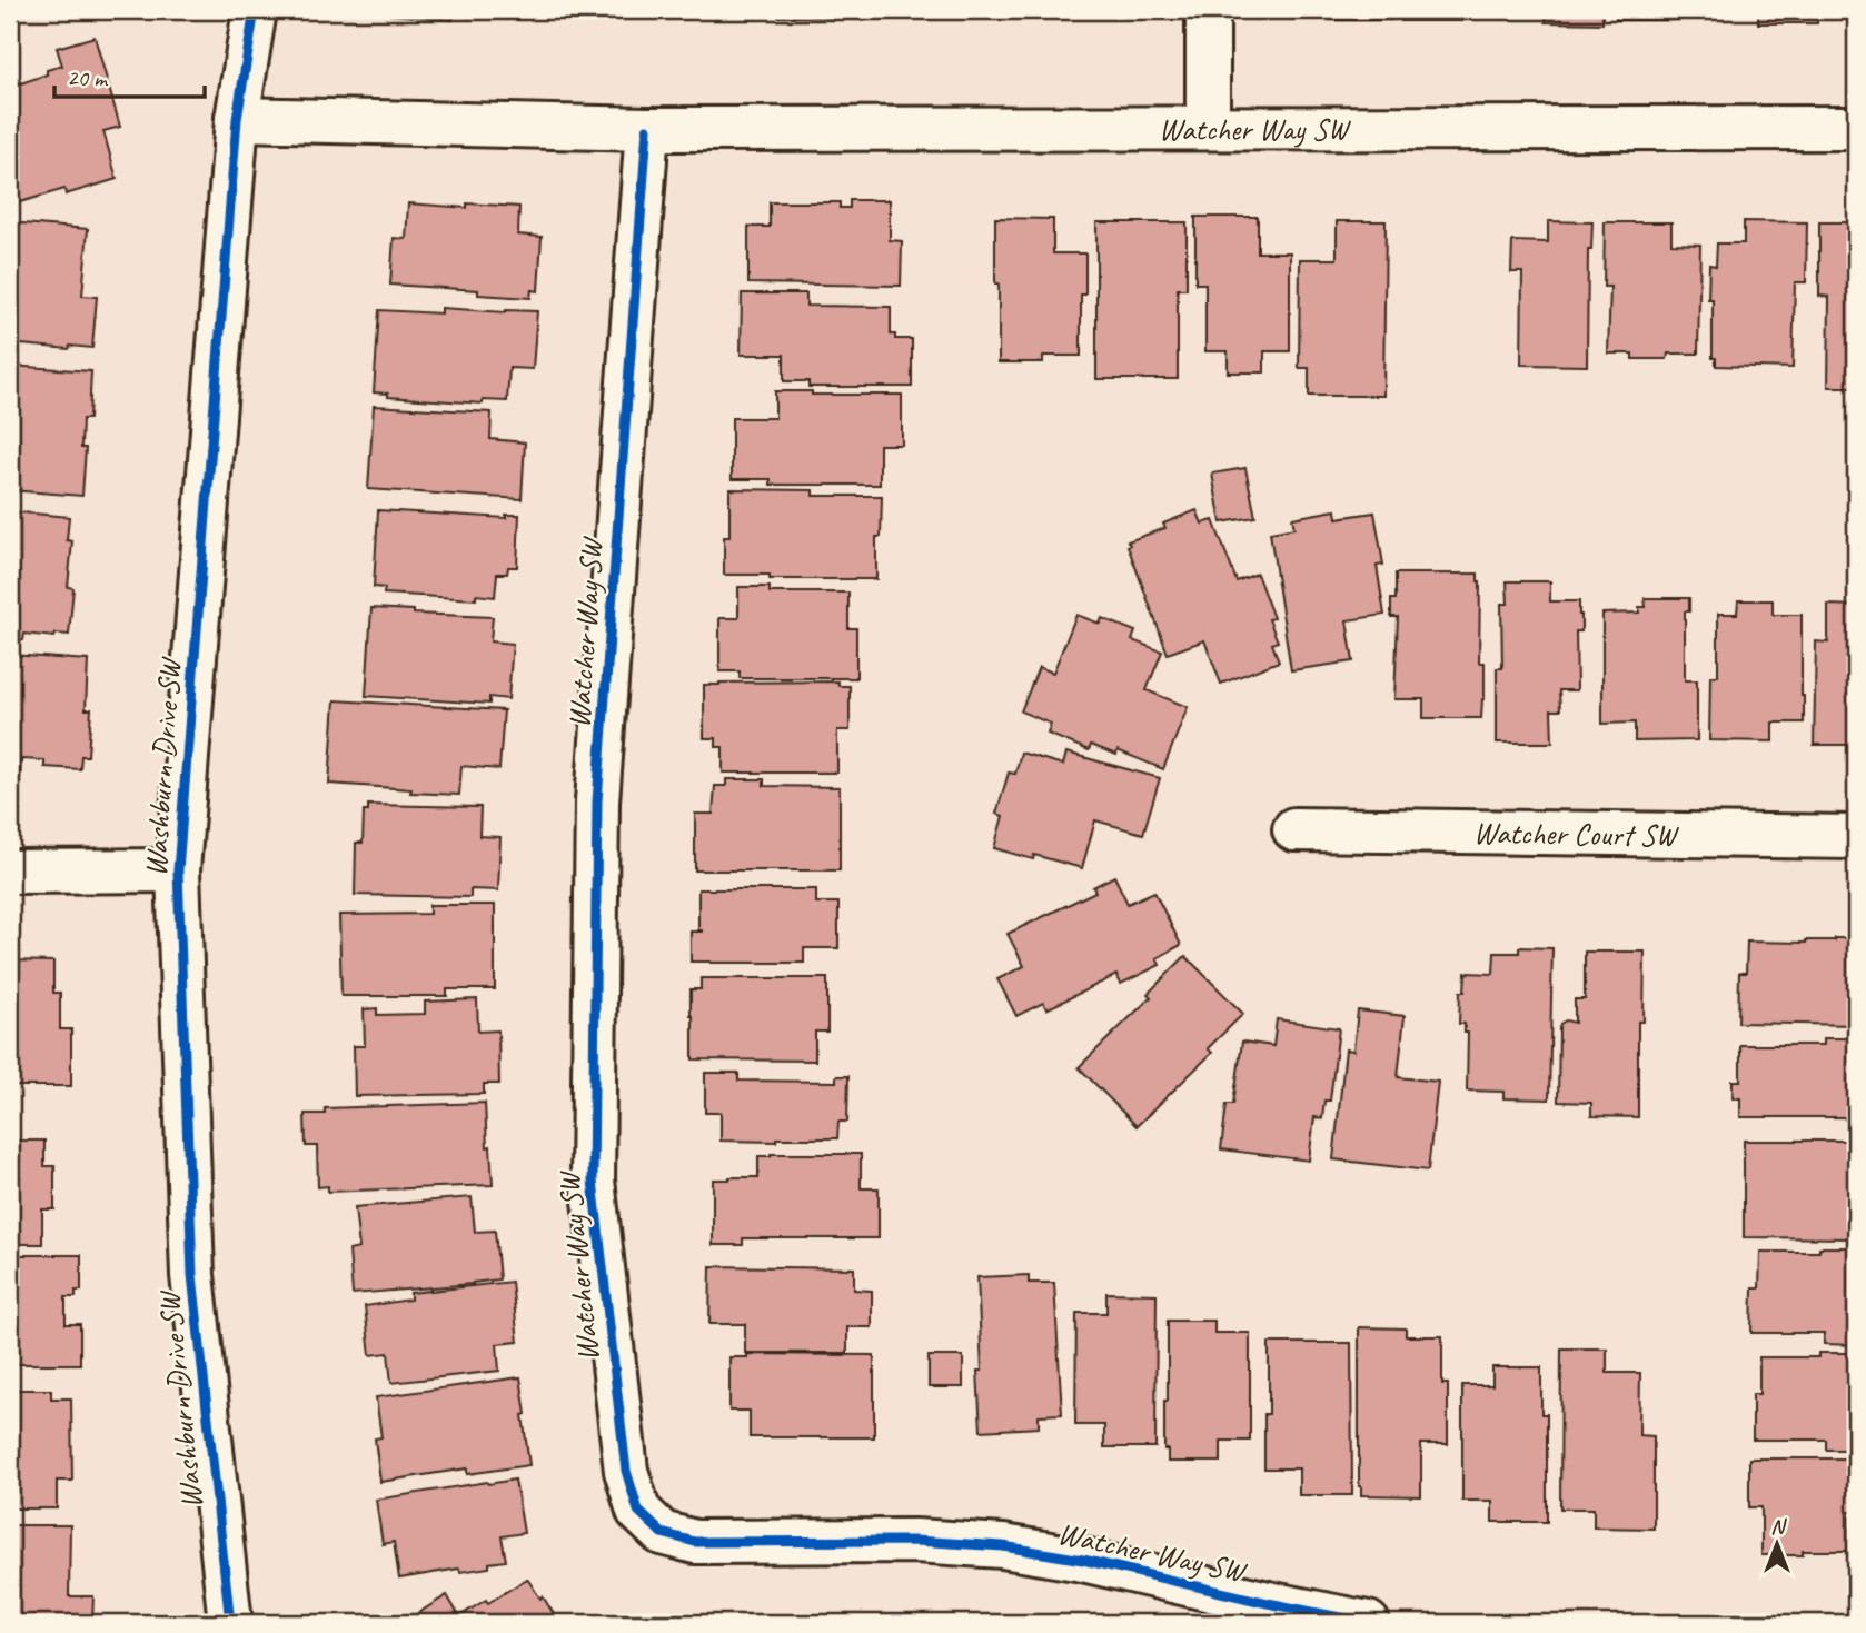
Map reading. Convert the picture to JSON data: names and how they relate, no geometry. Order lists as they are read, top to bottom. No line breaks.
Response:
{"streets":{"street":["Watcher Way SW","Washburn Drive SW","Watcher Court SW"]},"crossings":[["Watcher Way SW","Washburn Drive SW"]],"scale_bar":"20 m","north":"top"}
